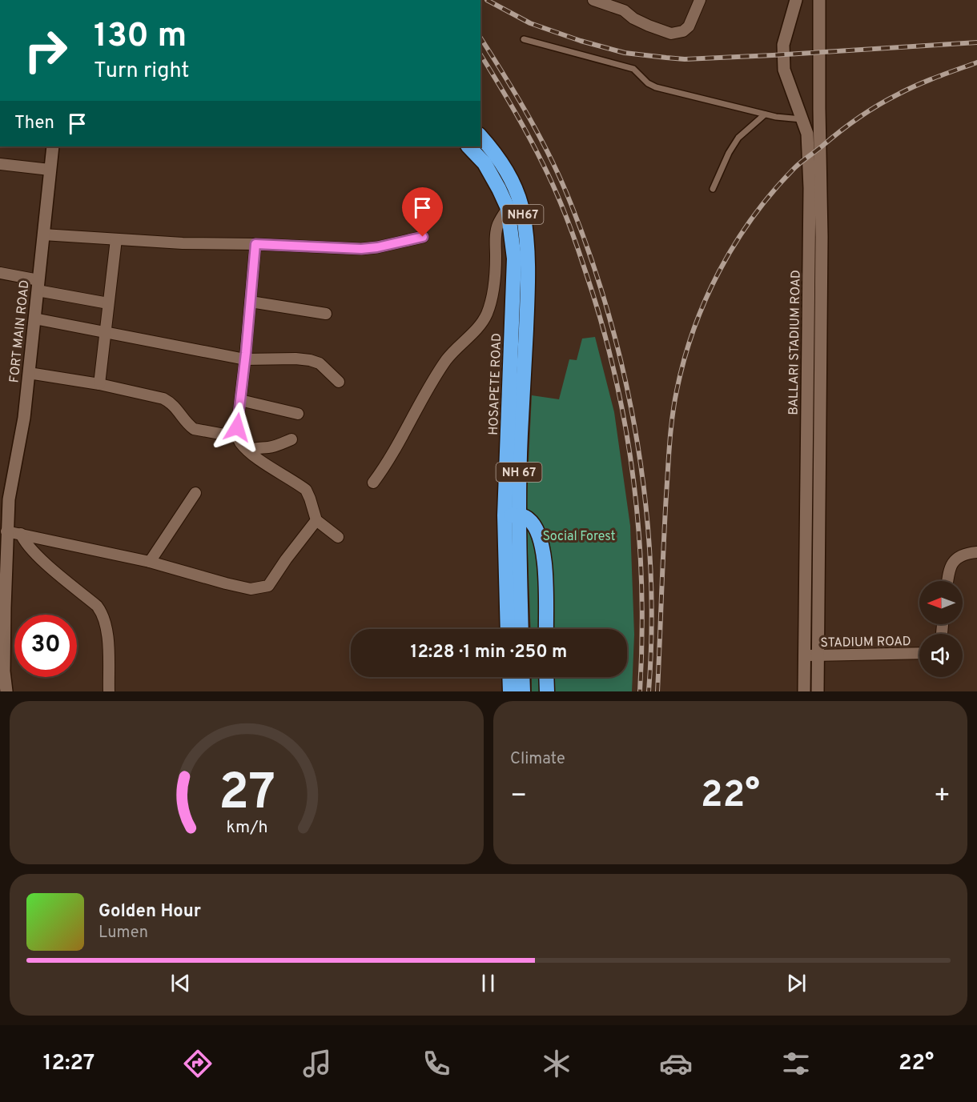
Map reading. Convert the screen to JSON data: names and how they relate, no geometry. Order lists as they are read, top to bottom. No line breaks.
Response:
{"streets":{"highway":["NH67","HOSAPETE ROAD","NH 67"],"street":["FORT MAIN ROAD","BALLARI STADIUM ROAD","STADIUM ROAD"]},"crossings":[["NH67","HOSAPETE ROAD"],["BALLARI STADIUM ROAD","STADIUM ROAD"]],"parks":["Social Forest"],"north":"left","page":{"turn":["130 m","Turn right"],"then":"Then","limit":"30","trip":"12:28 · 1 min · 250 m","tile":"Climate","heat":["−","22°","+"],"song":["Golden Hour","Lumen"],"tabs":["12:27","22°"],"gauge":["27","km/h"]}}
